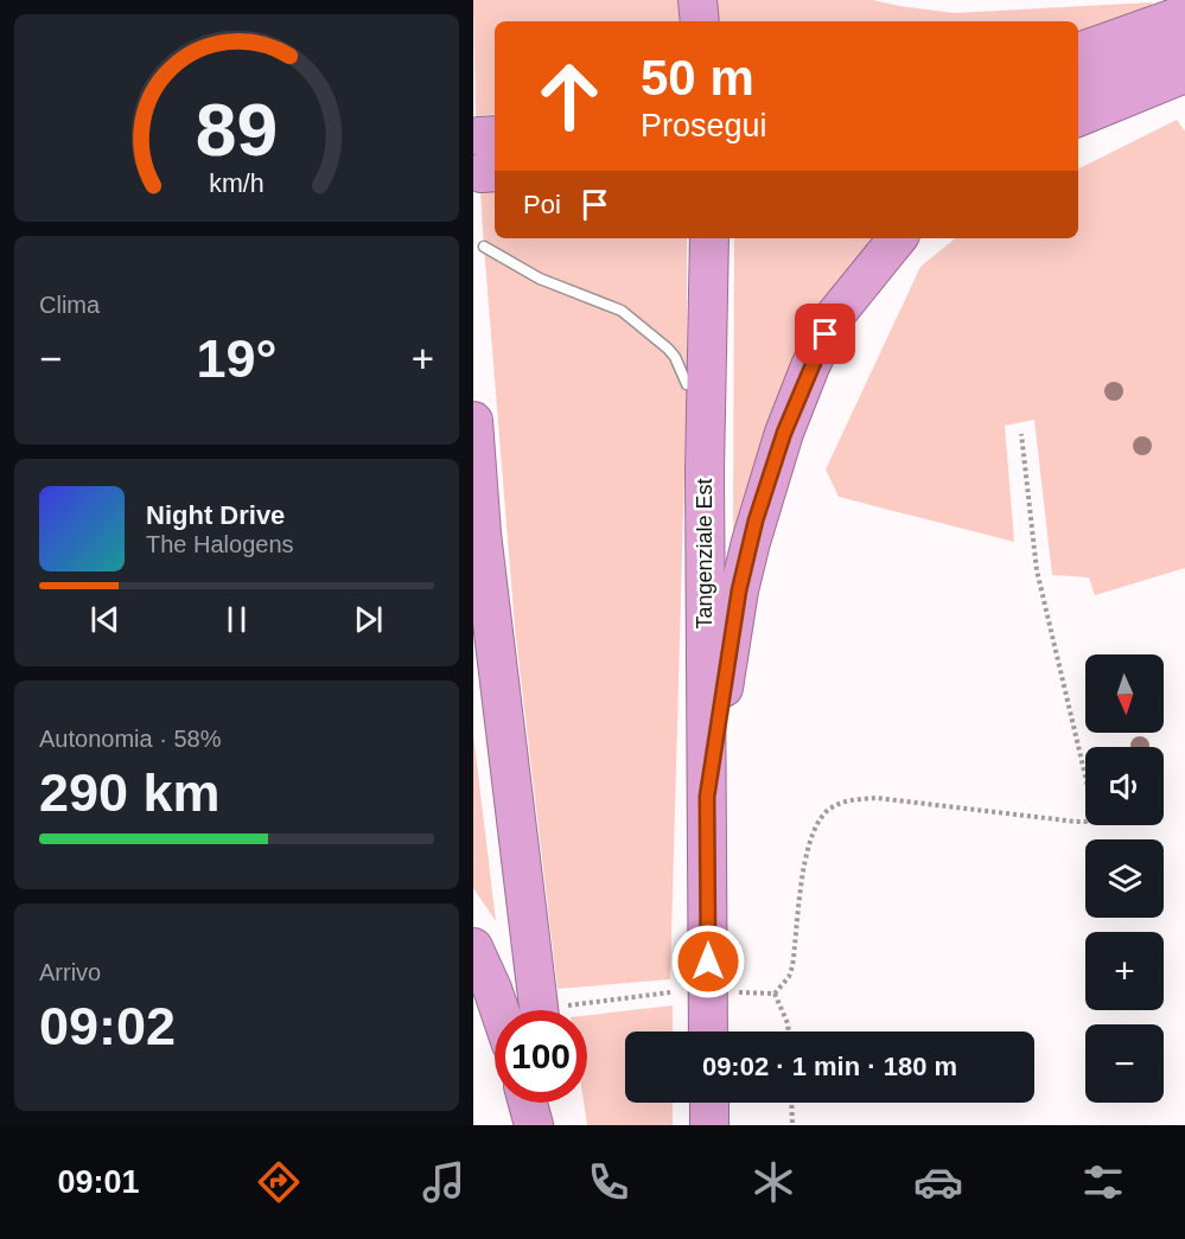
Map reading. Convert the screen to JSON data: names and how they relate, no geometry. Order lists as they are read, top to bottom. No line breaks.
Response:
{"streets":{"highway":["Tangenziale Est"]},"north":"bottom","page":{"turn":["50 m","Prosegui"],"then":"Poi","tile":["Clima",["Autonomia · 58%","290 km"],["Arrivo","09:02"]],"heat":["−","19°","+"],"song":["Night Drive","The Halogens"],"map_buttons":["+","−"],"limit":"100","trip":"09:02 · 1 min · 180 m","tabs":"09:01","gauge":["89","km/h"]}}
